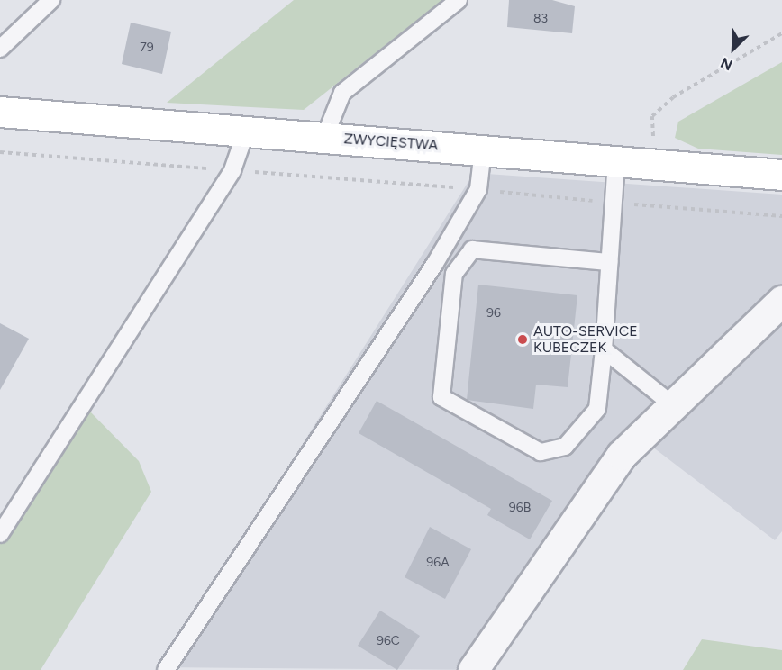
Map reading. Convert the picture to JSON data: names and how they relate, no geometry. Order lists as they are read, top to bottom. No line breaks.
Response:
{"streets":{"main road":["ZWYCIĘSTWA"]},"places":["AUTO-SERVICE KUBECZEK"],"house_numbers":["83","79","96","96B","96A","96C"],"north":"bottom left"}
